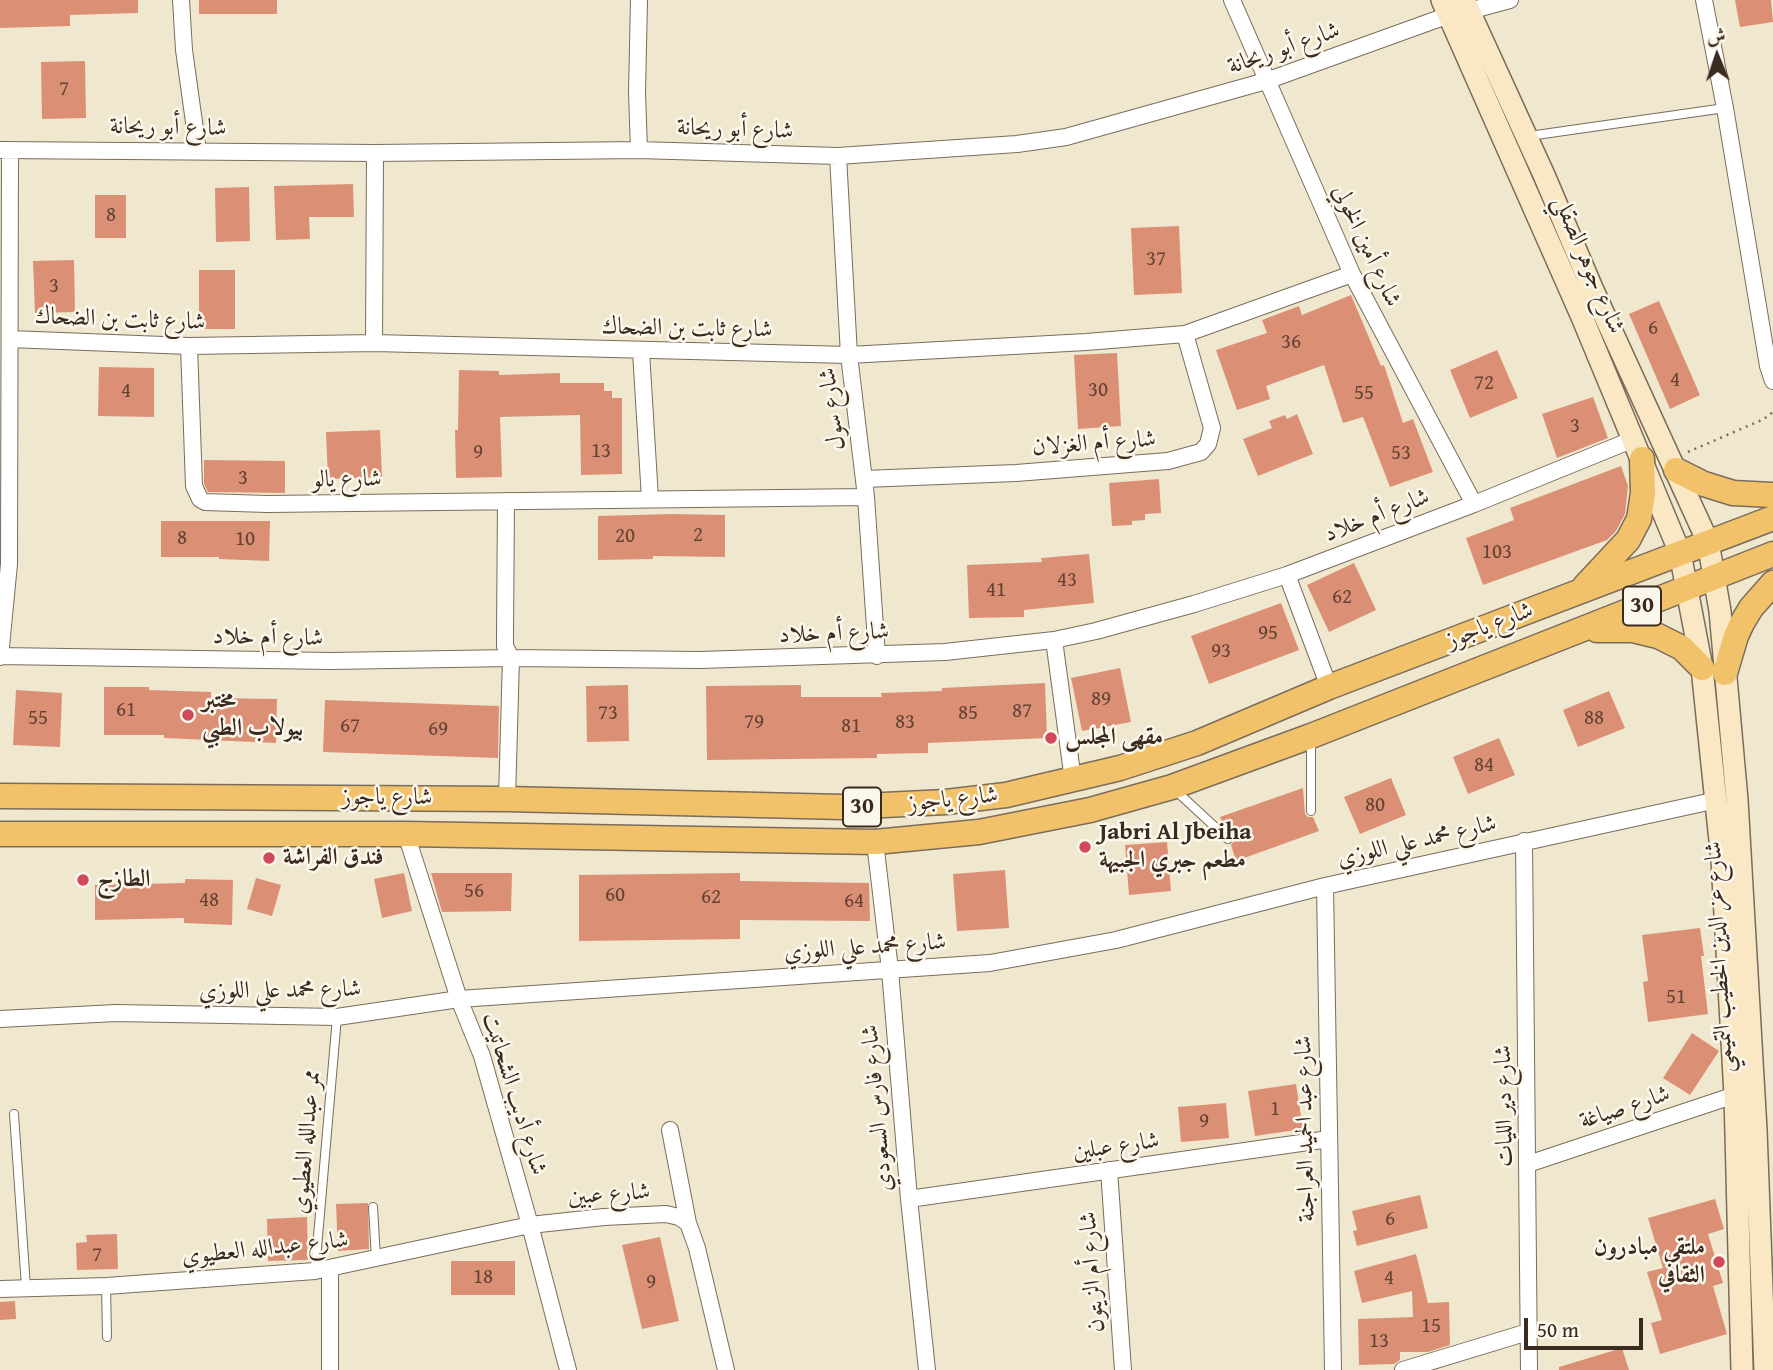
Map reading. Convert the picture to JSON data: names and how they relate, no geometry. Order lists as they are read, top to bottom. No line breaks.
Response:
{"streets":{"main road":["30","شارع ياجوز"],"street":["شارع أبو ريحانة","شارع أمين الخولي","شارع جوهر الصقلي","شارع ثابت بن الضحاك","شارع سول","شارع أم الغزلان","شارع يالو","شارع أم خلاد","شارع محمد علي اللوزي","شارع عز الدين الخطيب التميمي","شارع أديب الشحاتيت","شارع دير الليات","شارع فارس السعودي","شارع صياغة","شارع عبد الحميد العراجنة","شارع عبلين","شارع عبين","شارع عبدالله العطيوي","شارع أم الزيتون"],"lane":["ممر عبدالله العطيوي"]},"crossings":[["شارع أبو ريحانة","شارع أمين الخولي"],["شارع أبو ريحانة","شارع جوهر الصقلي"],["شارع أبو ريحانة","شارع سول"],["شارع أبو ريحانة","شارع أم خلاد"],["شارع أمين الخولي","شارع ثابت بن الضحاك"],["شارع أمين الخولي","شارع أم خلاد"],["شارع جوهر الصقلي","شارع أم خلاد"],["شارع جوهر الصقلي","شارع ياجوز"],["شارع جوهر الصقلي","شارع عز الدين الخطيب التميمي"],["شارع ثابت بن الضحاك","شارع سول"],["شارع ثابت بن الضحاك","شارع أم الغزلان"],["شارع ثابت بن الضحاك","شارع يالو"],["شارع ثابت بن الضحاك","شارع أم خلاد"],["شارع سول","شارع أم الغزلان"],["شارع سول","شارع يالو"],["شارع سول","شارع أم خلاد"],["شارع ياجوز","شارع عز الدين الخطيب التميمي"],["شارع ياجوز","شارع أديب الشحاتيت"],["شارع ياجوز","شارع فارس السعودي"],["شارع محمد علي اللوزي","شارع عز الدين الخطيب التميمي"],["شارع محمد علي اللوزي","شارع أديب الشحاتيت"],["شارع محمد علي اللوزي","شارع دير الليات"],["شارع محمد علي اللوزي","شارع فارس السعودي"],["شارع محمد علي اللوزي","شارع عبد الحميد العراجنة"],["شارع محمد علي اللوزي","ممر عبدالله العطيوي"],["شارع عز الدين الخطيب التميمي","شارع صياغة"],["شارع أديب الشحاتيت","شارع عبين"],["شارع أديب الشحاتيت","شارع عبدالله العطيوي"],["شارع دير الليات","شارع صياغة"],["شارع فارس السعودي","شارع عبلين"],["شارع عبد الحميد العراجنة","شارع عبلين"],["ممر عبدالله العطيوي","شارع عبدالله العطيوي"],["شارع عبلين","شارع أم الزيتون"],["شارع عبين","شارع عبدالله العطيوي"]],"places":["مختبر بيولاب الطبي","مقهى المجلس","Jabri Al Jbeiha مطعم جبري الجبيهة","فندق الفراشة","الطازج","ملتقى مبادرون الثقافي"],"house_numbers":["7","8","37","3","6","36","4","72","30","4","55","3","13","9","53","3","2","20","8","10","103","43","41","62","95","93","89","61","87","73","85","55","88","79","83","67","81","69","84","80","56","60","62","48","64","51","1","9","6","7","18","4","9","15","13"],"scale_bar":"50 m","north":"top"}
